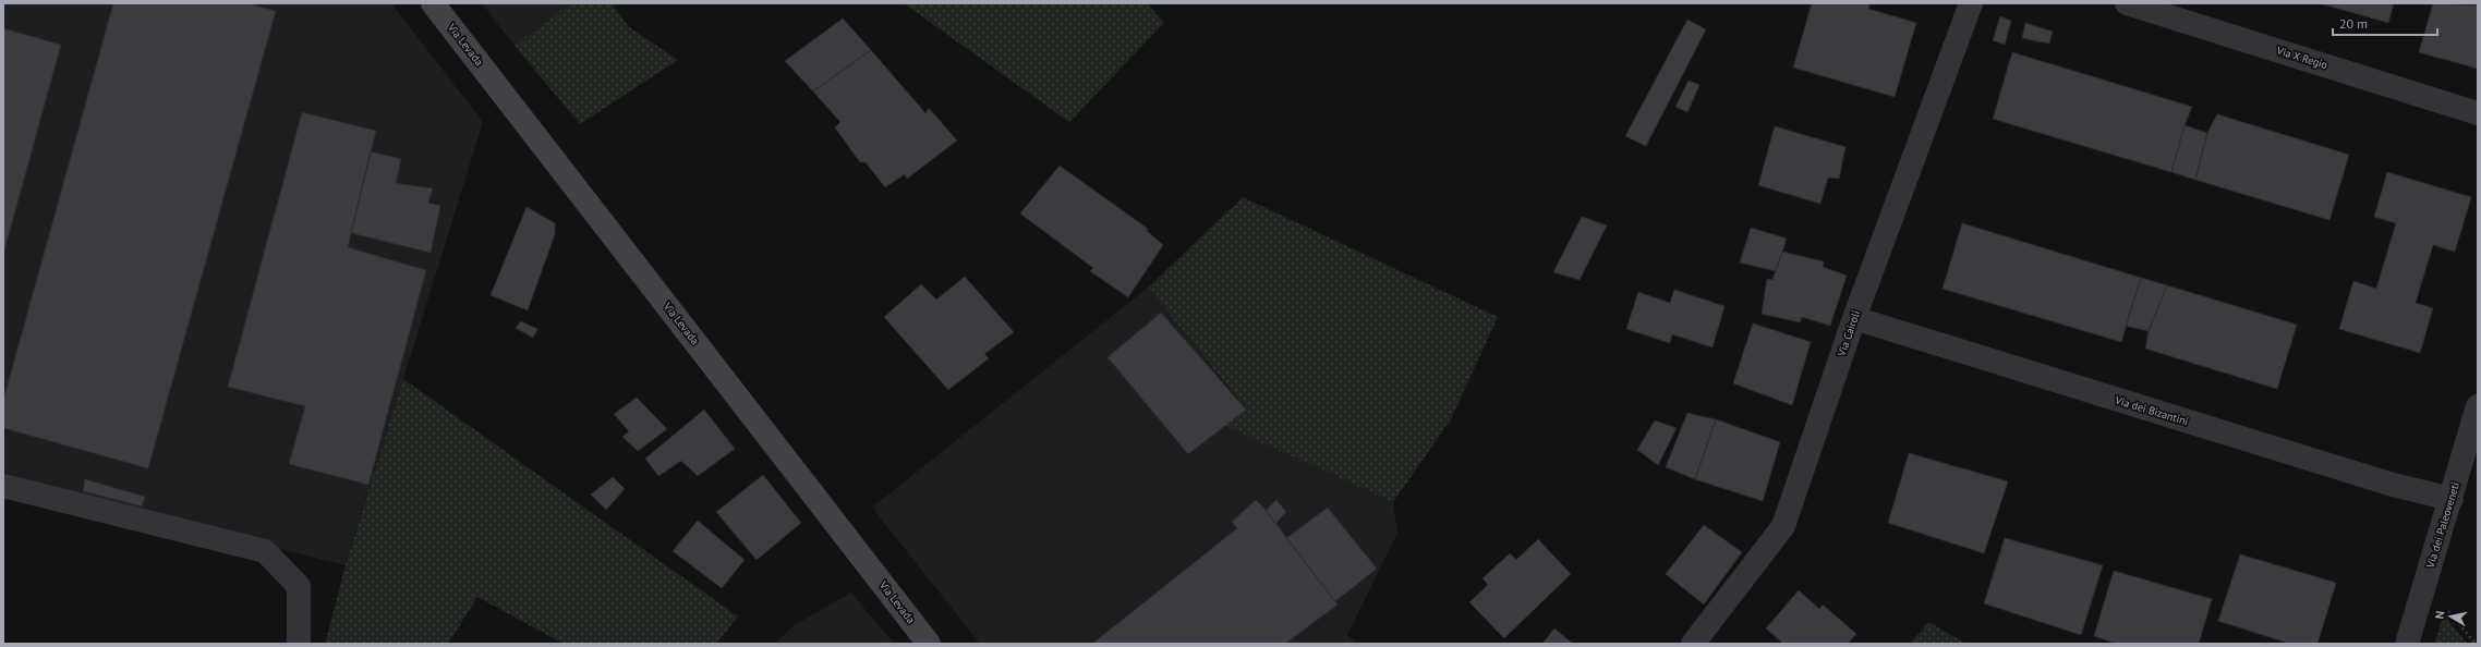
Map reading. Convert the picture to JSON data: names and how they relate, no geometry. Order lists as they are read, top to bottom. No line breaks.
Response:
{"streets":{"main road":["Via Levada"],"street":["Via X Regio","Via Cairoli","Via dei Bizantini","Via dei Paleoveneti"]},"crossings":[["Via Cairoli","Via dei Bizantini"],["Via dei Bizantini","Via dei Paleoveneti"]],"scale_bar":"20 m","north":"left"}
